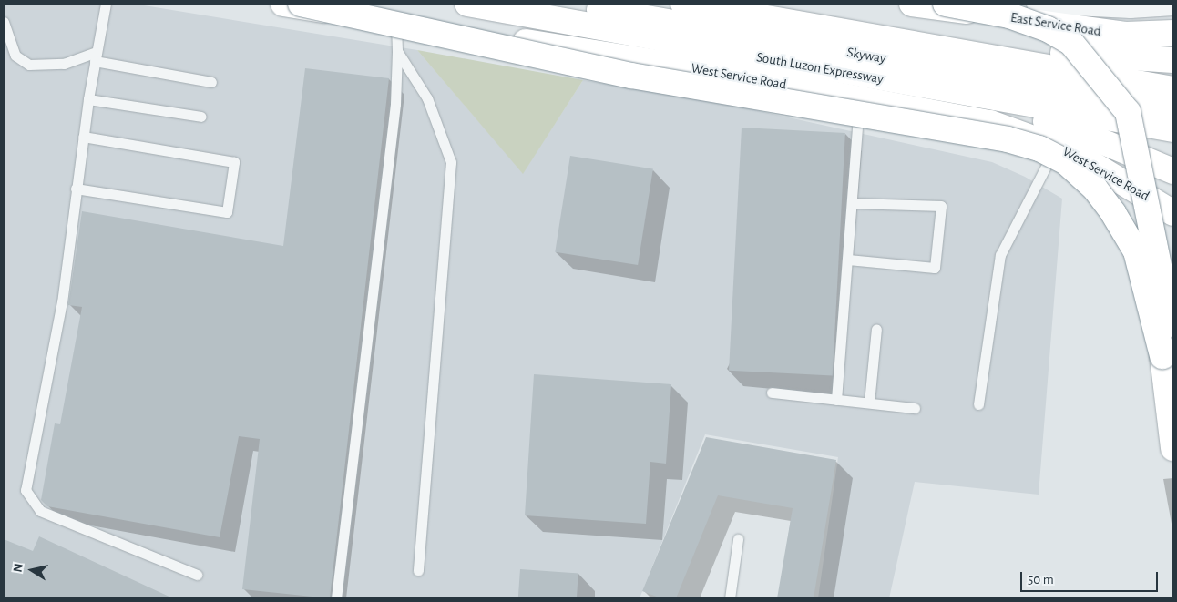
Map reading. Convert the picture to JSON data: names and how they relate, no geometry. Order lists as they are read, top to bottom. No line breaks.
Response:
{"streets":{"main road":["East Service Road","Skyway","South Luzon Expressway","West Service Road"]},"scale_bar":"50 m","north":"left"}
